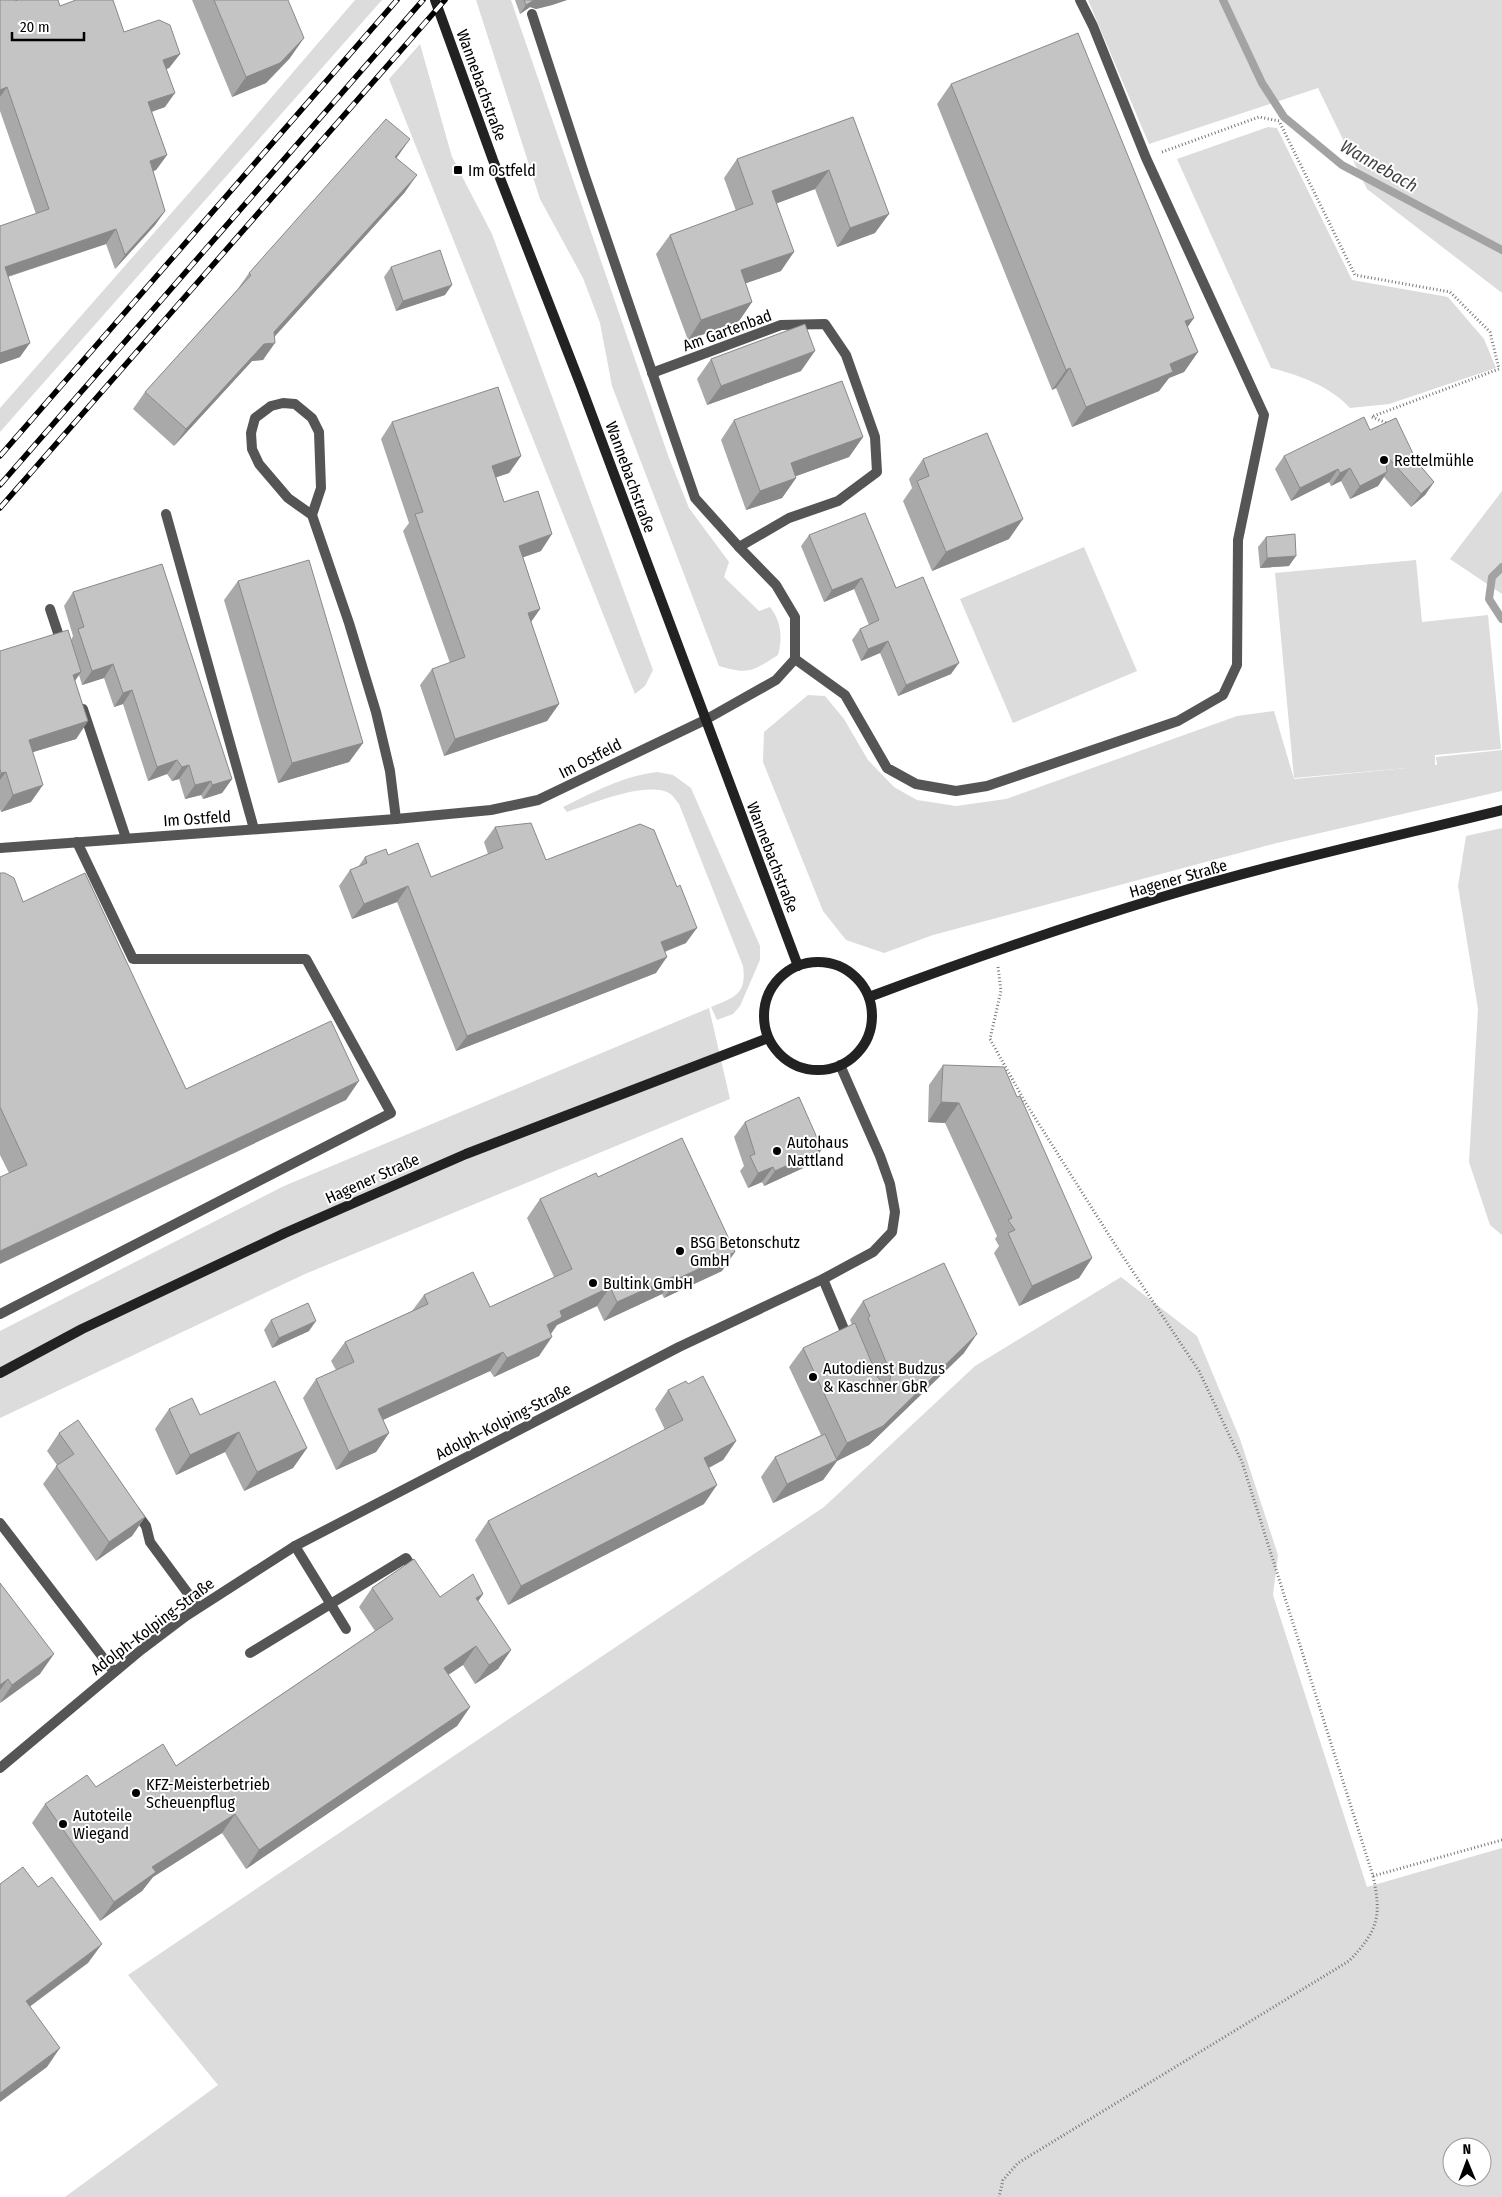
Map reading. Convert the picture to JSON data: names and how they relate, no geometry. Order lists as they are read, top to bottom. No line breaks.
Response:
{"streets":{"main road":["Wannebachstraße","Hagener Straße"],"street":["Am Gartenbad","Im Ostfeld","Adolph-Kolping-Straße"]},"crossings":[["Wannebachstraße","Im Ostfeld"],["Wannebachstraße","Hagener Straße"],["Wannebachstraße","Adolph-Kolping-Straße"],["Hagener Straße","Adolph-Kolping-Straße"]],"water":["Wannebach"],"places":{"transit":["Im Ostfeld"],"other":["Rettelmühle","Autohaus Nattland","BSG Betonschutz GmbH","Bultink GmbH","Autodienst Budzus & Kaschner GbR","KFZ-Meisterbetrieb Scheuenpflug","Autoteile Wiegand"]},"scale_bar":"20 m","north":"top"}
